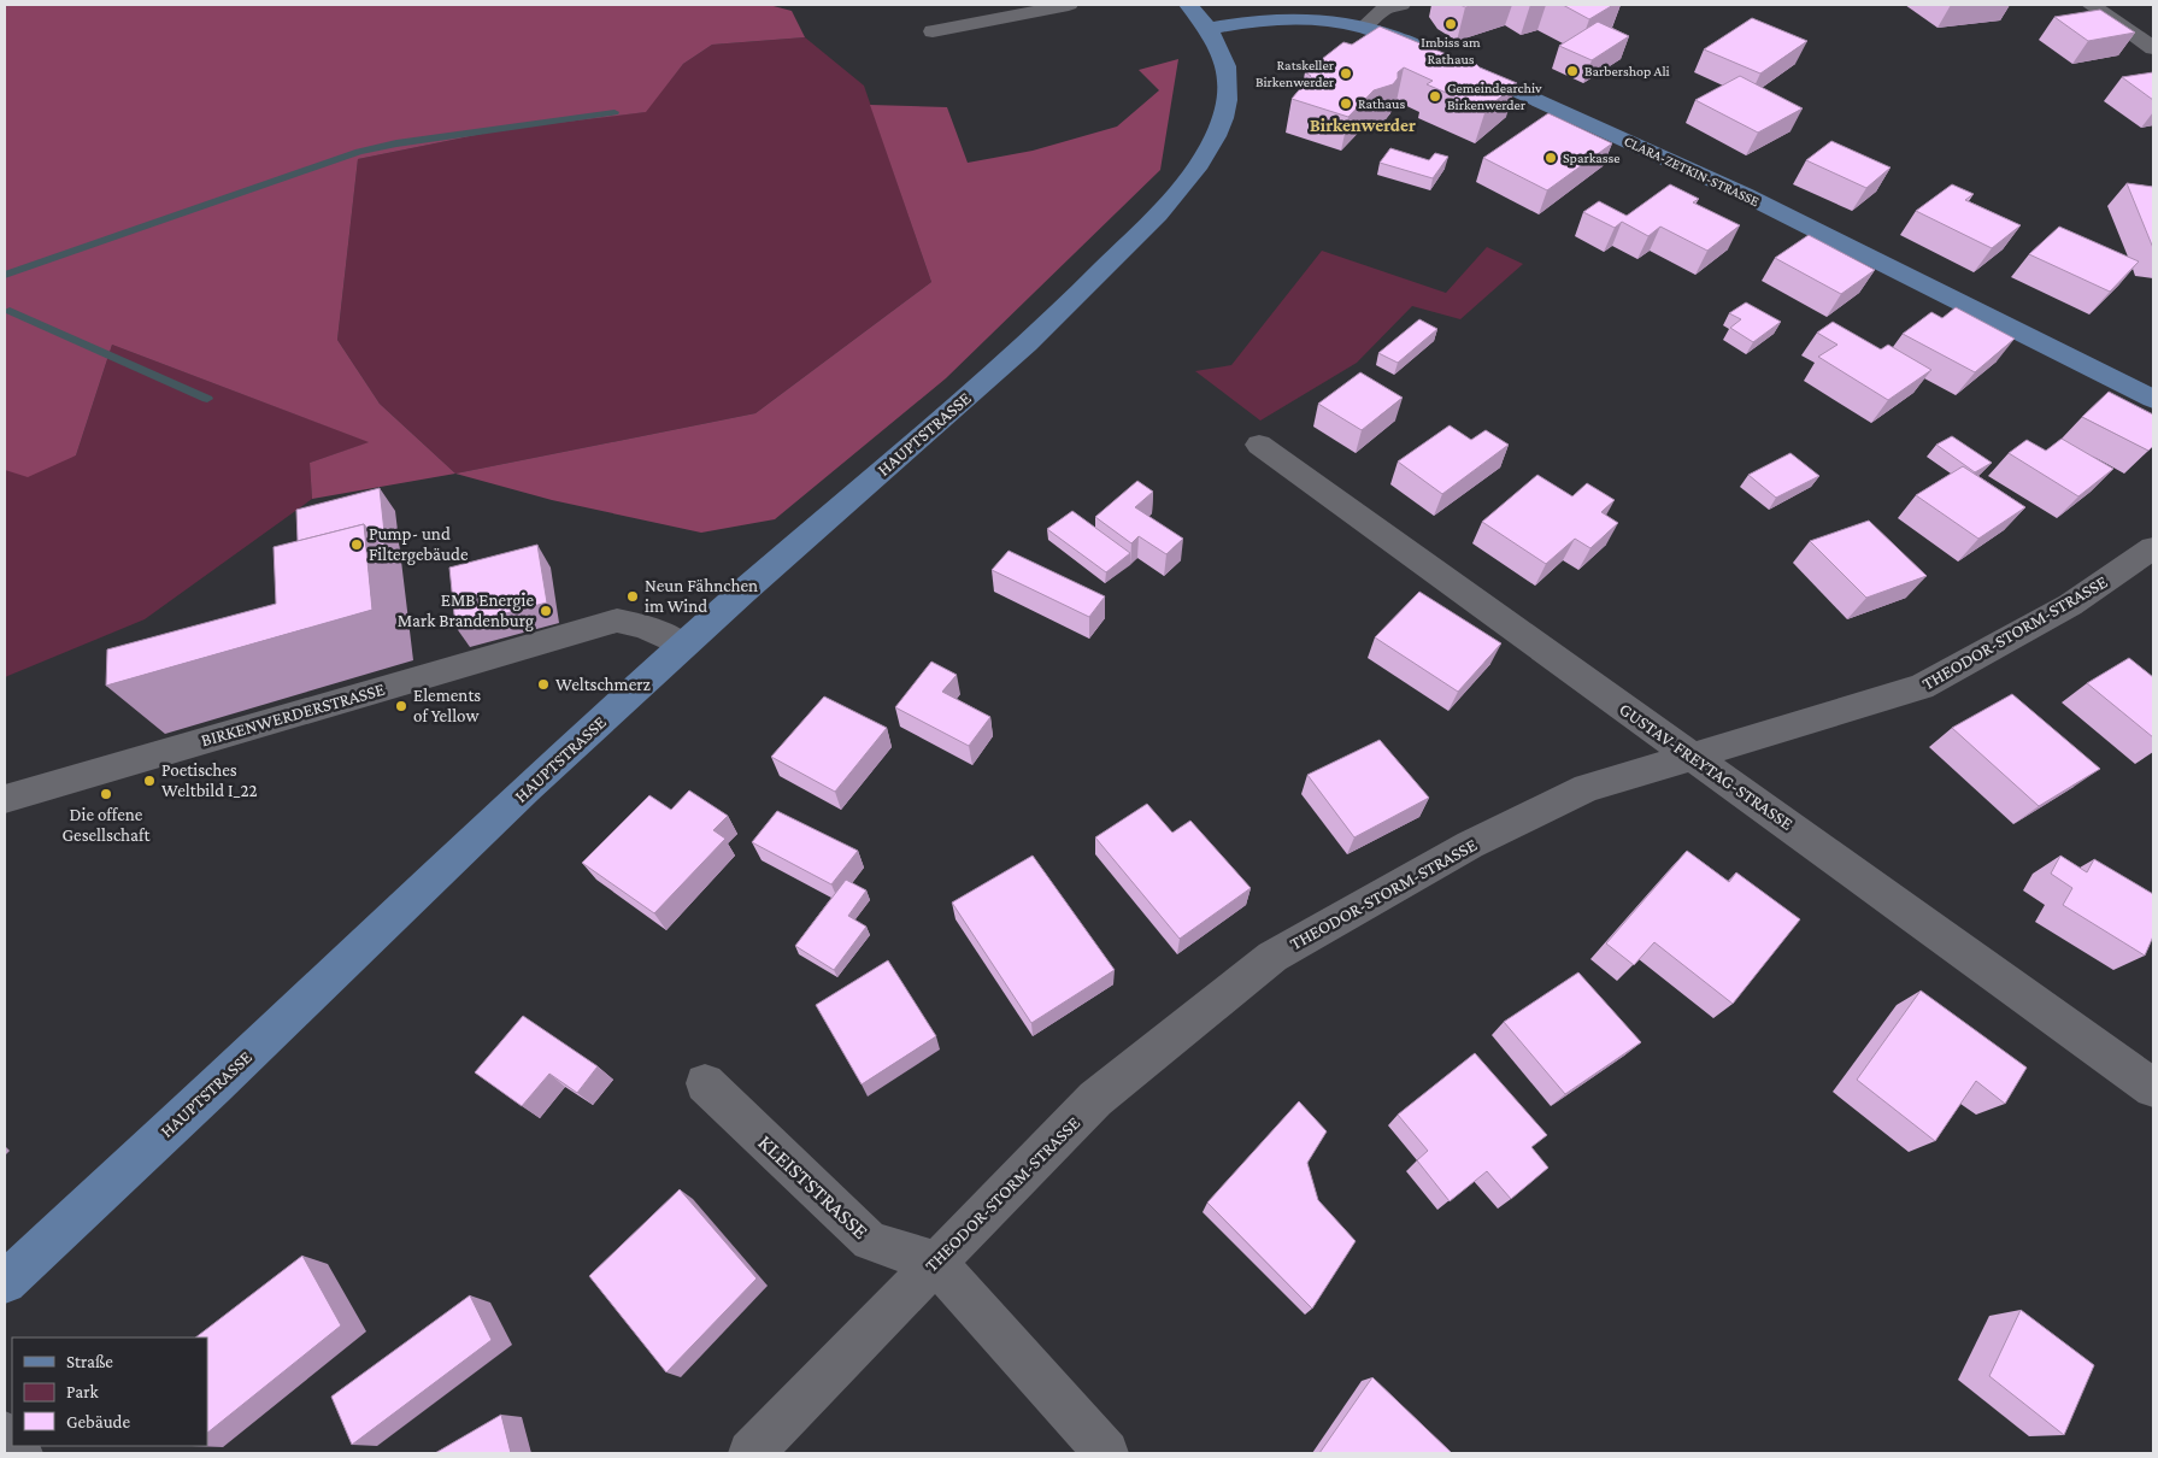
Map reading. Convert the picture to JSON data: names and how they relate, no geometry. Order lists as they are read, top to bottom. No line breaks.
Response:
{"streets":{"main road":["CLARA-ZETKIN-STRASSE","HAUPTSTRASSE"],"street":["THEODOR-STORM-STRASSE","BIRKENWERDERSTRASSE","GUSTAV-FREYTAG-STRASSE","KLEISTSTRASSE"]},"crossings":[["CLARA-ZETKIN-STRASSE","HAUPTSTRASSE"],["HAUPTSTRASSE","BIRKENWERDERSTRASSE"],["THEODOR-STORM-STRASSE","GUSTAV-FREYTAG-STRASSE"],["THEODOR-STORM-STRASSE","KLEISTSTRASSE"]],"districts":["Birkenwerder"],"places":["Imbiss am Rathaus","Barbershop Ali","Ratskeller Birkenwerder","Gemeindearchiv Birkenwerder","Rathaus","Sparkasse","Pump- und Filtergebäude","Neun Fähnchen im Wind","EMB Energie Mark Brandenburg","Weltschmerz","Elements of Yellow","Poetisches Weltbild I_22","Die offene Gesellschaft"],"legend":["Straße","Park","Gebäude"]}
